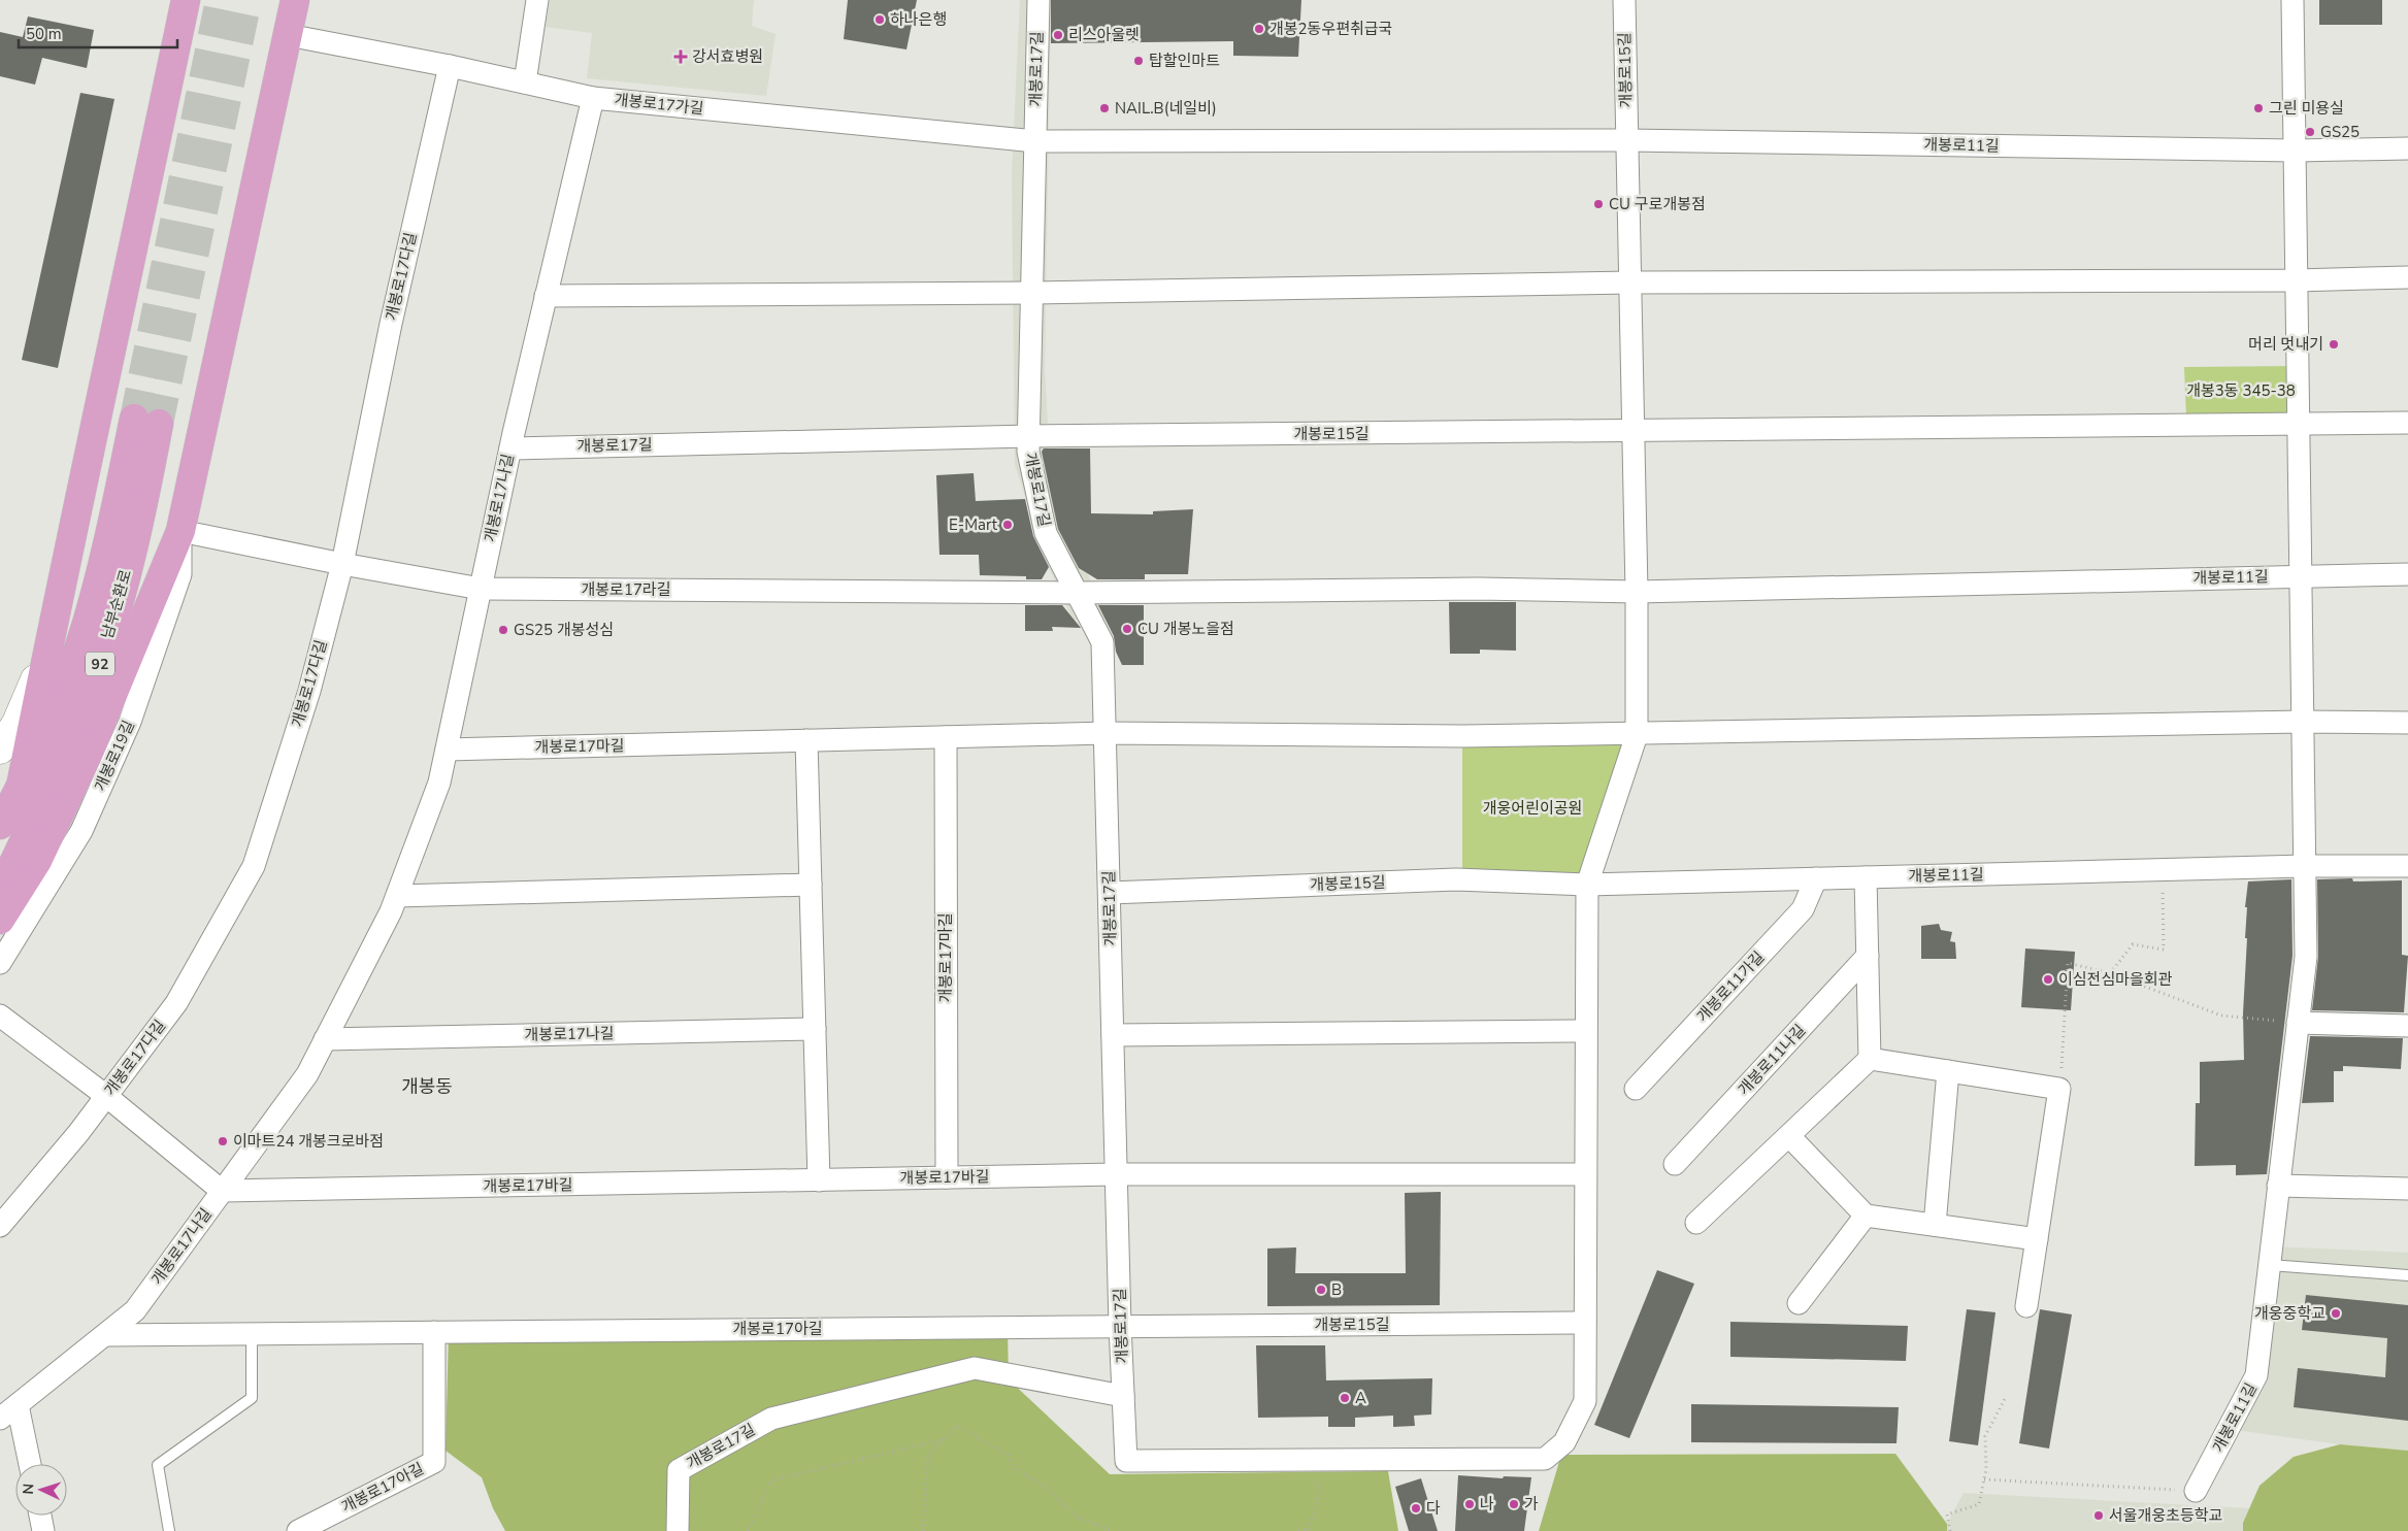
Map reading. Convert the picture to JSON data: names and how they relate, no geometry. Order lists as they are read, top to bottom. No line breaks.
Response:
{"streets":{"main road":["남부순환로","92"],"street":["개봉로17길","개봉로15길","개봉로17가길","개봉로11길","개봉로17다길","개봉로17나길","개봉로17라길","개봉로17마길","개봉로19길","개봉로11가길","개봉로11나길","개봉로17바길","개봉로17아길"]},"crossings":[["개봉로17길","개봉로15길"],["개봉로17길","개봉로17가길"],["개봉로17길","개봉로17나길"],["개봉로17길","개봉로17라길"],["개봉로17길","개봉로17마길"],["개봉로17길","개봉로17바길"],["개봉로17길","개봉로17아길"],["개봉로15길","개봉로11길"],["개봉로15길","개봉로17아길"],["개봉로17가길","개봉로17다길"],["개봉로17가길","개봉로17나길"],["개봉로11길","개봉로11가길"],["개봉로17다길","개봉로17라길"],["개봉로17나길","개봉로17라길"],["개봉로17나길","개봉로17마길"],["개봉로17나길","개봉로17바길"],["개봉로17나길","개봉로17아길"],["개봉로17라길","개봉로19길"],["개봉로17마길","개봉로17바길"]],"districts":["개봉동"],"parks":["개봉3동 345-38","개웅어린이공원"],"places":{"other":["하나은행","개봉2동우편취급국","리스아울렛","탑할인마트","NAIL.B(네일비)","그린 미용실","GS25","CU 구로개봉점","머리 멋내기","E-Mart","CU 개봉노을점","GS25 개봉성심","이심전심마을회관","이마트24 개봉크로바점","B","개웅중학교","A","나","가","다","서울개웅초등학교"],"health":["강서효병원"]},"scale_bar":"50 m","north":"left"}
